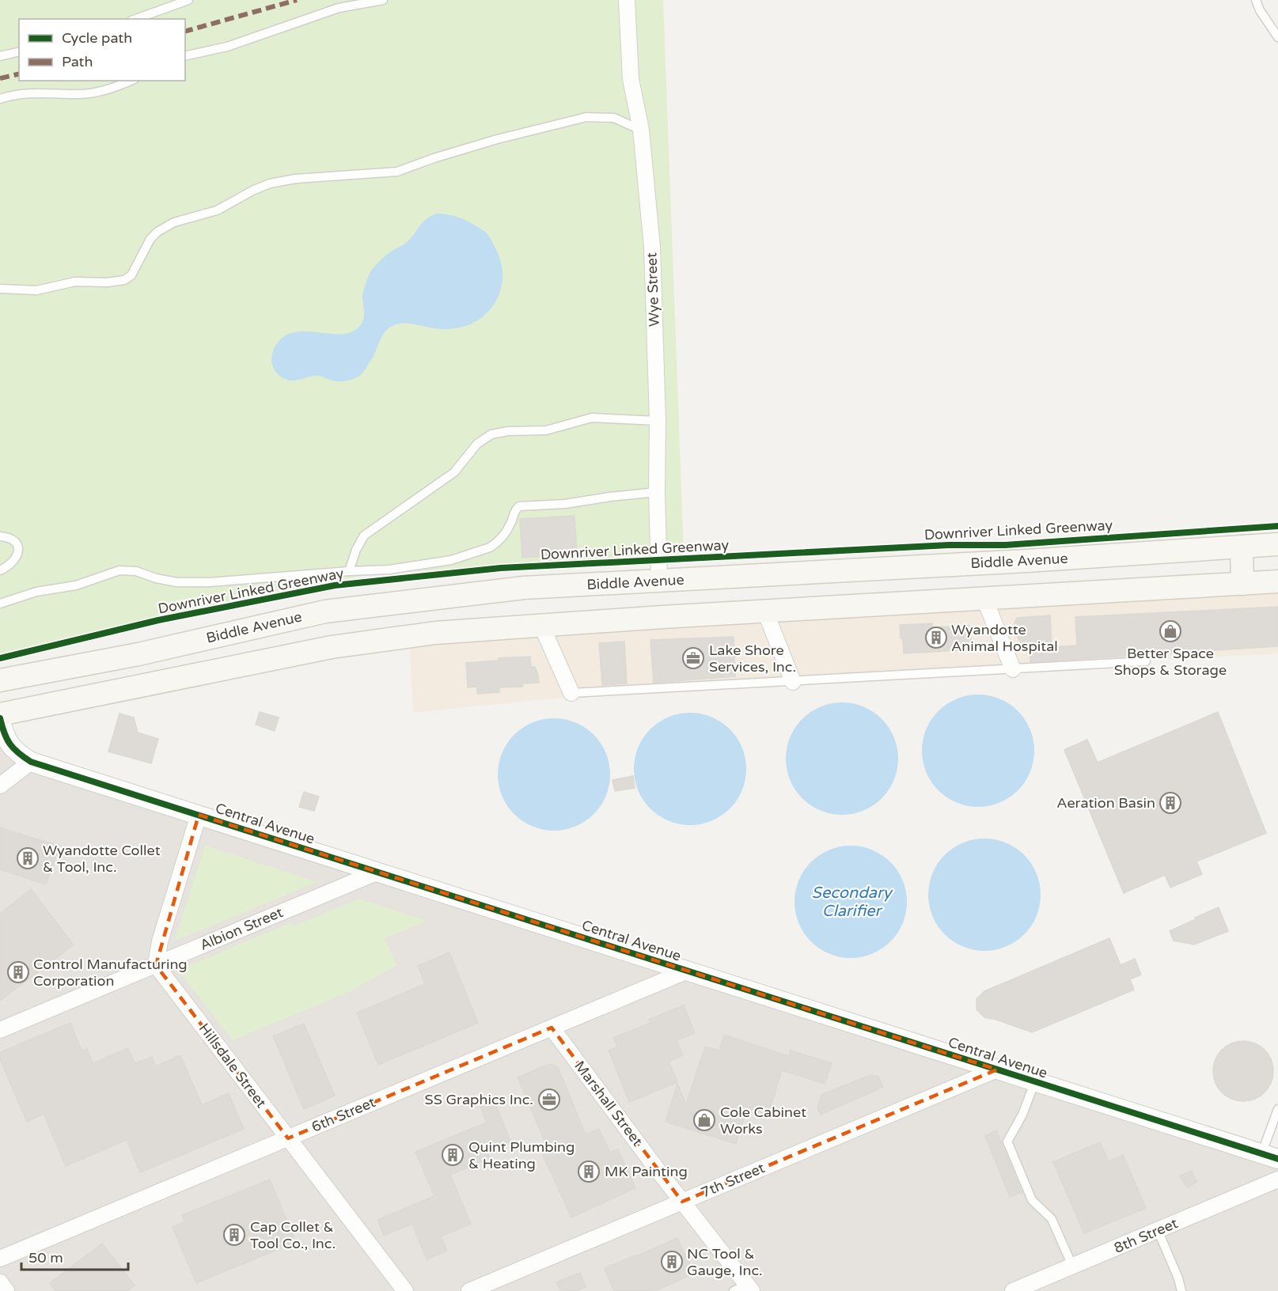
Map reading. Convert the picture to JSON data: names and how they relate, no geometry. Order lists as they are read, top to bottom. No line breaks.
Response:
{"streets":{"main road":["Biddle Avenue"],"street":["Wye Street","Central Avenue","Albion Street","Hillsdale Street","Marshall Street","6th Street","7th Street","8th Street"],"cycle path":["Downriver Linked Greenway"]},"crossings":[["Wye Street","Biddle Avenue"],["Central Avenue","Albion Street"],["Central Avenue","6th Street"],["Central Avenue","7th Street"],["Albion Street","Hillsdale Street"],["Hillsdale Street","6th Street"],["Marshall Street","6th Street"],["Marshall Street","7th Street"]],"water":["Secondary Clarifier"],"places":{"shop":["Better Space Shops & Storage","Cole Cabinet Works"],"building":["Wyandotte Animal Hospital","Aeration Basin","Wyandotte Collet & Tool, Inc.","Control Manufacturing Corporation","Quint Plumbing & Heating","MK Painting","Cap Collet & Tool Co., Inc.","NC Tool & Gauge, Inc."],"office":["Lake Shore Services, Inc.","SS Graphics Inc."]},"legend":["Cycle path","Path"],"scale_bar":"50 m"}
